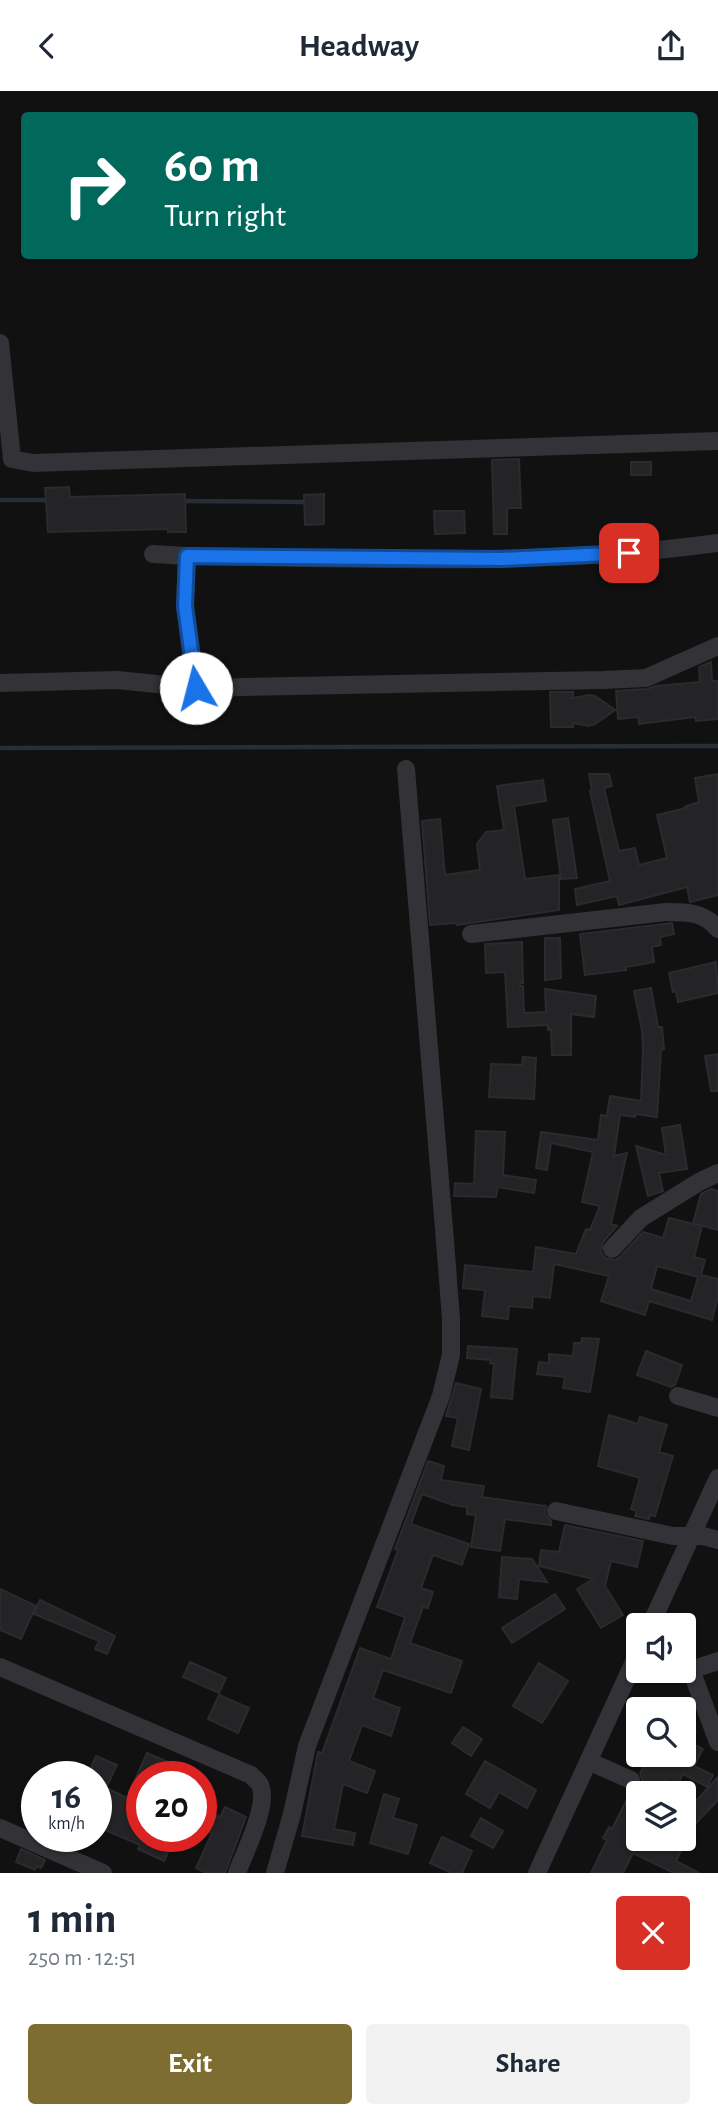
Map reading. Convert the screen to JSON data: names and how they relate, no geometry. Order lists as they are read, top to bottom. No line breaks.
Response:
{"page":{"header":"Headway","turn":["60 m","Turn right"],"speed":"16 km/h","limit":"20","heading":["1 min","250 m · 12:51"],"buttons":["Exit","Share"]}}
